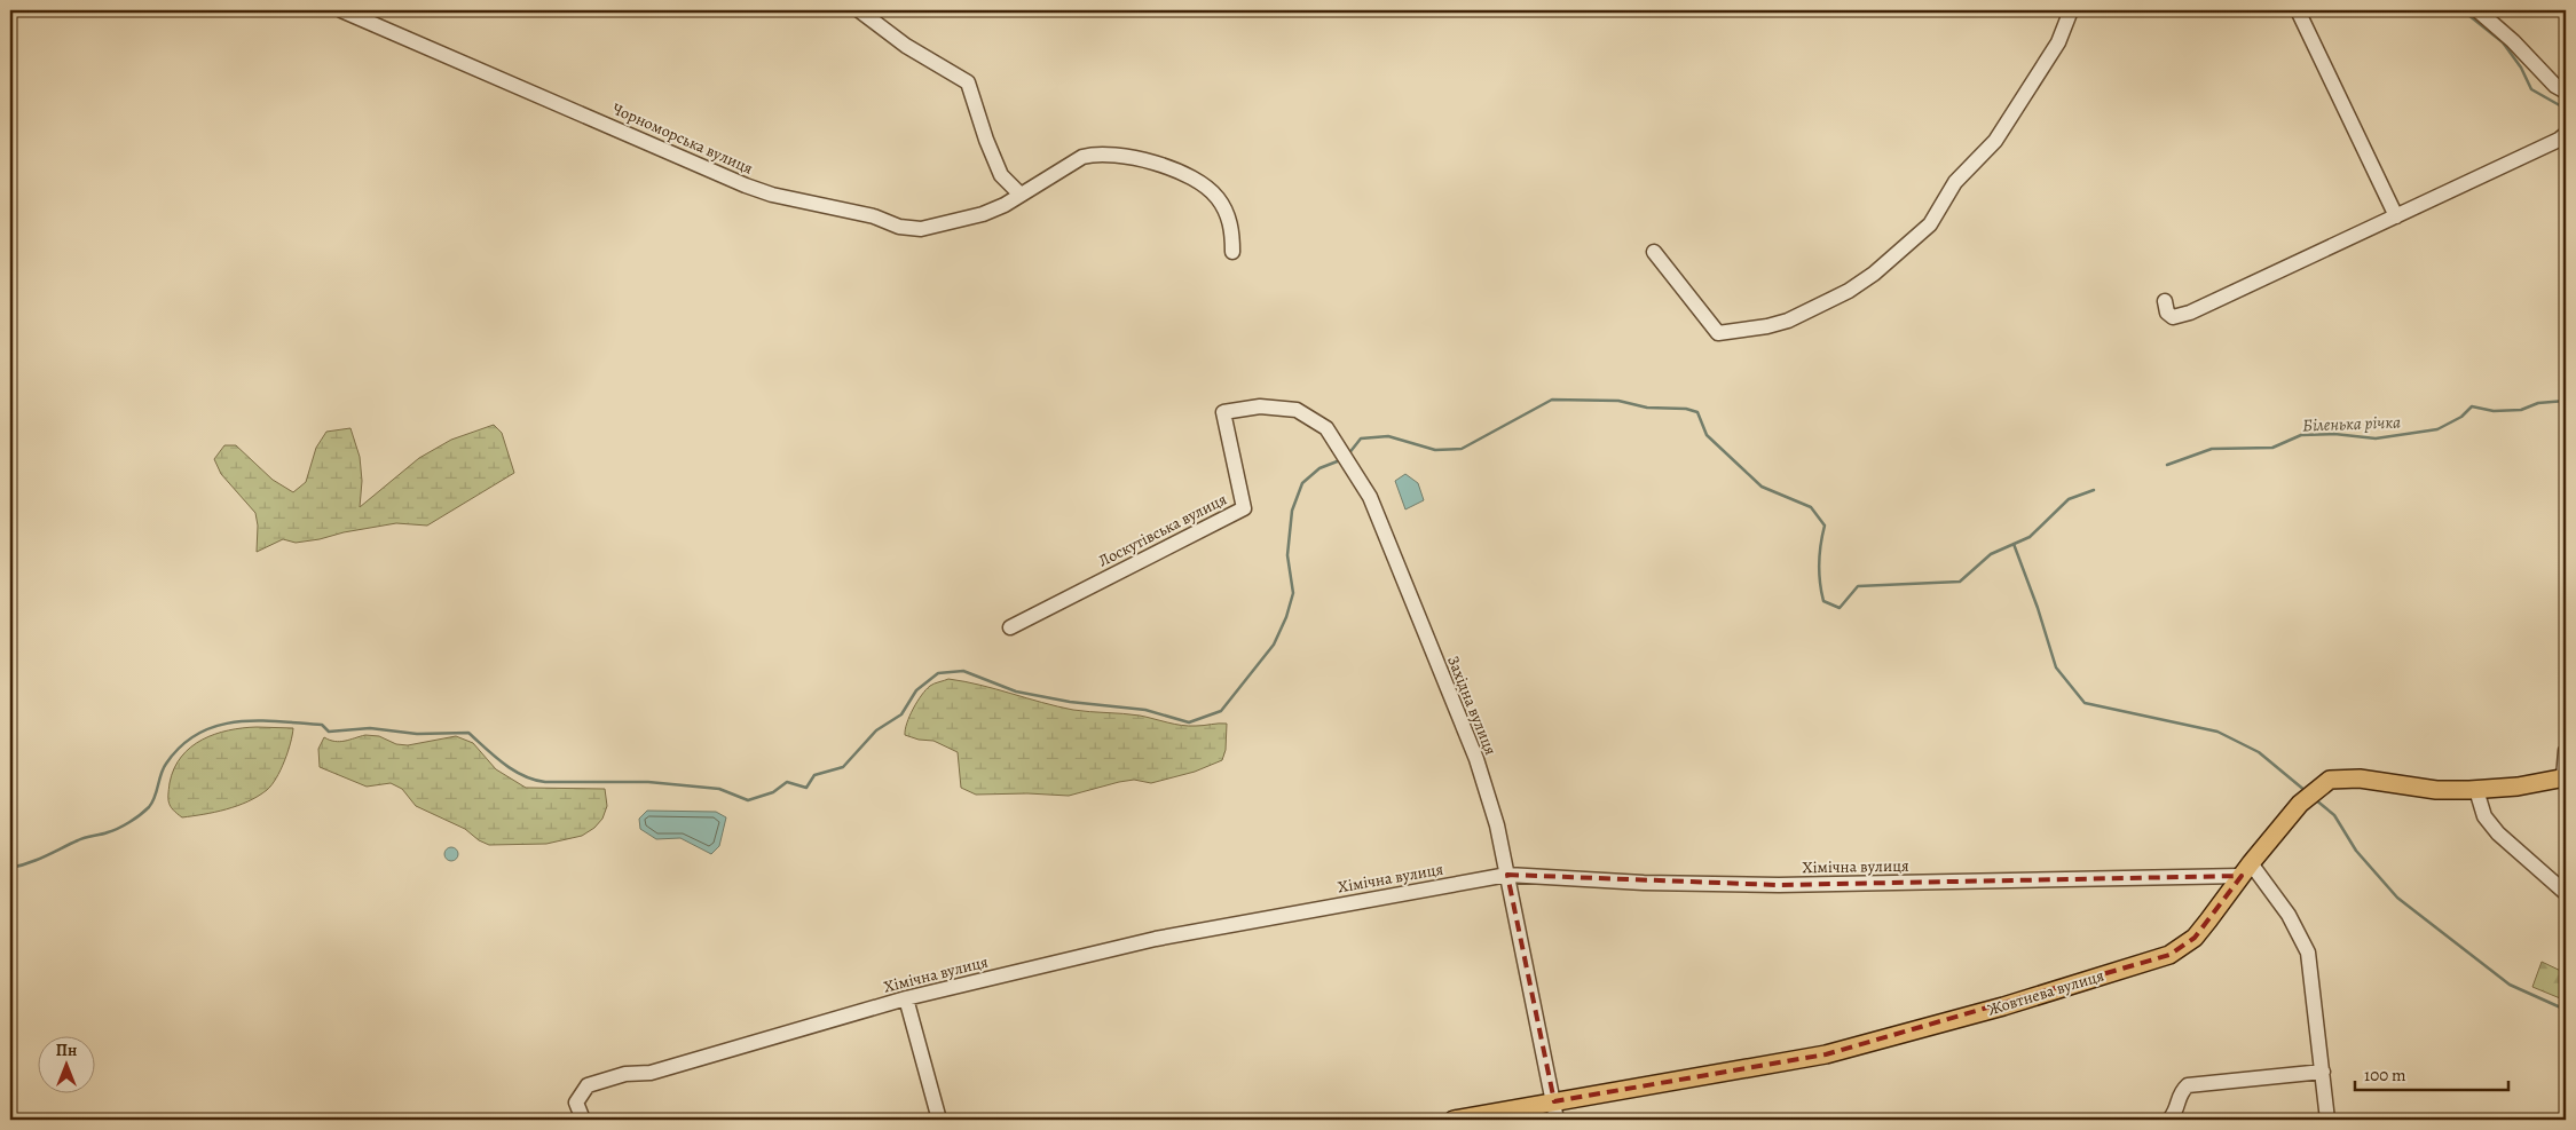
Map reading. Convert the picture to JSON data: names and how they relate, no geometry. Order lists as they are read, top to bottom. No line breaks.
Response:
{"streets":{"main road":["Жовтнева вулиця"],"street":["Чорноморська вулиця","Лоскутівська вулиця","Західна вулиця","Хімічна вулиця"]},"crossings":[["Лоскутівська вулиця","Західна вулиця"],["Західна вулиця","Хімічна вулиця"],["Західна вулиця","Жовтнева вулиця"],["Хімічна вулиця","Жовтнева вулиця"]],"water":["Біленька річка"],"scale_bar":"100 m","north":"top"}
